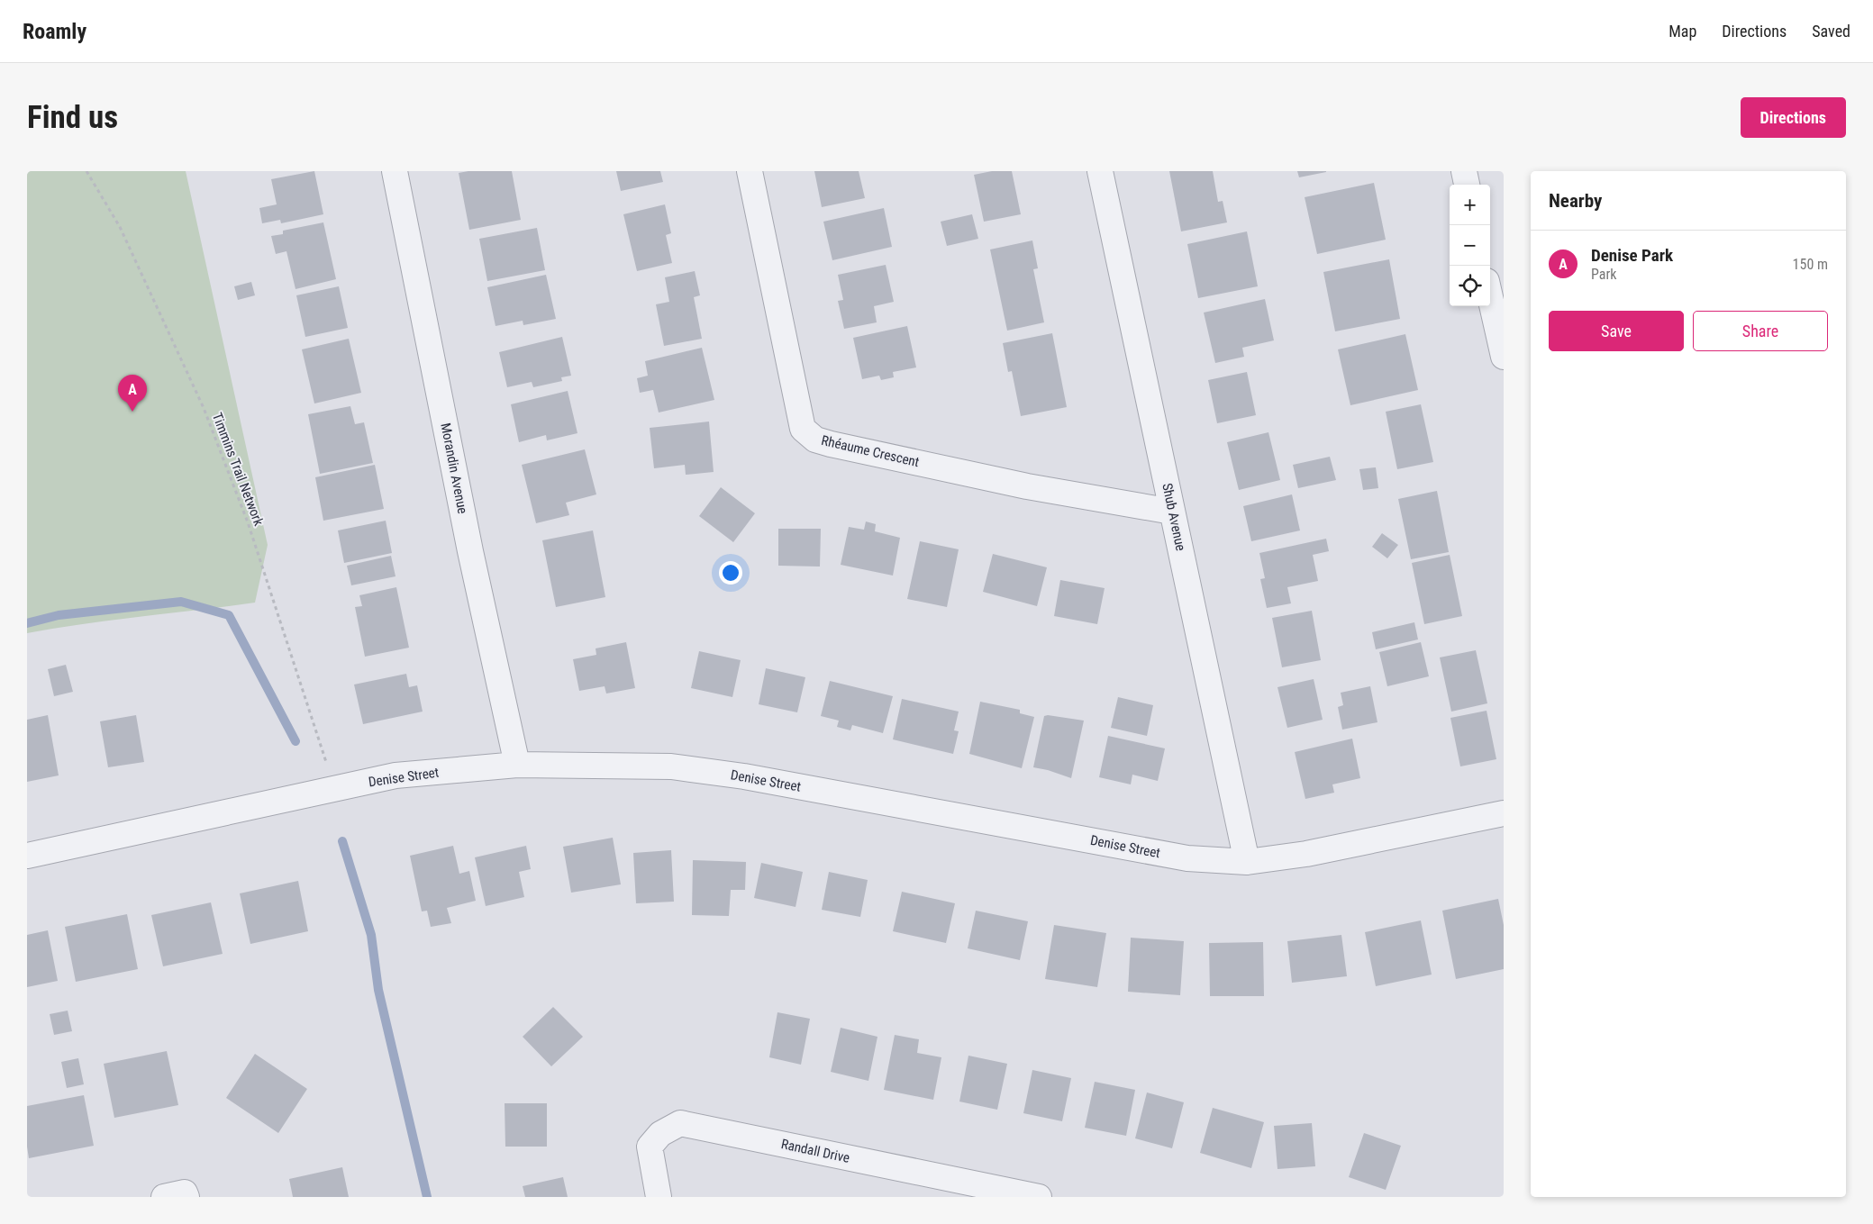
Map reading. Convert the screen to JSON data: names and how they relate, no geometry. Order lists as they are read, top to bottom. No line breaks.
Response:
{"streets":{"street":["Rhéaume Crescent","Morandin Avenue","Shub Avenue","Denise Street","Randall Drive"],"path":["Timmins Trail Network"]},"crossings":[["Rhéaume Crescent","Shub Avenue"],["Morandin Avenue","Denise Street"],["Timmins Trail Network","Denise Street"],["Shub Avenue","Denise Street"]],"page":{"header":"Roamly","nav":["Map","Directions","Saved"],"buttons":["Directions",["Save","Share"]],"title":"Find us","heading":"Nearby","map_buttons":["+","−"],"list":[{"mark":"A","name":"Denise Park","note":"Park","value":"150 m"}],"pins":"A"}}
